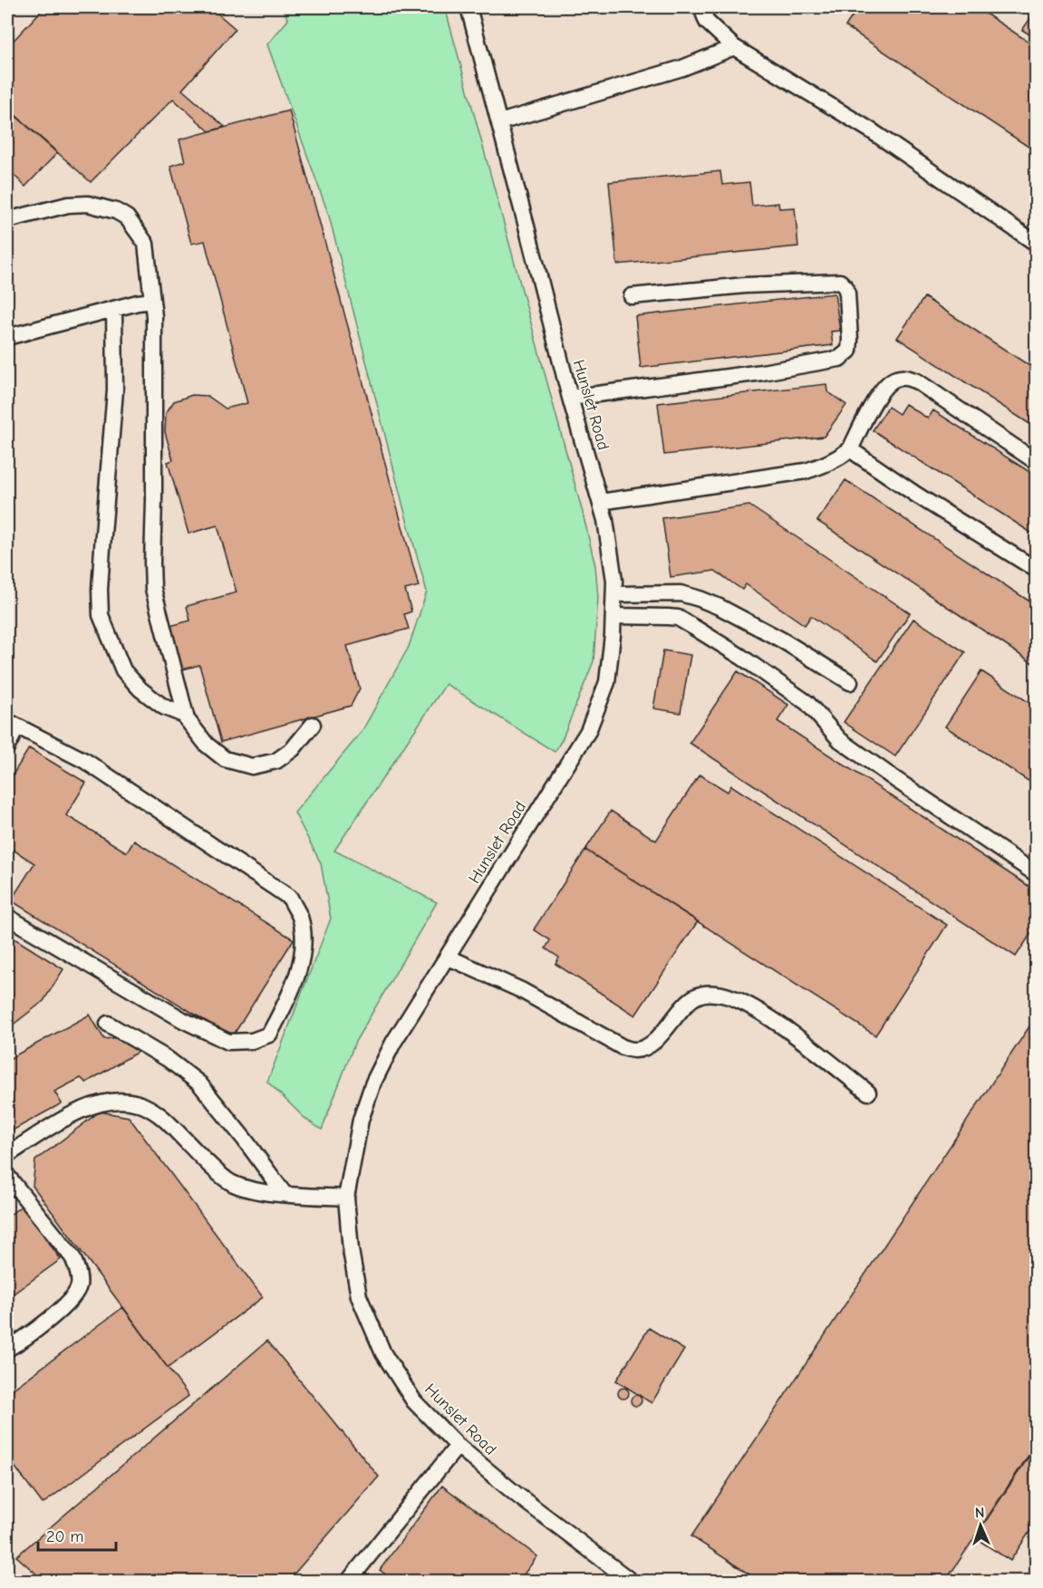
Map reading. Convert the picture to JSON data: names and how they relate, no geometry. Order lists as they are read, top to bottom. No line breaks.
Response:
{"streets":{"lane":["Hunslet Road"]},"scale_bar":"20 m","north":"top"}
